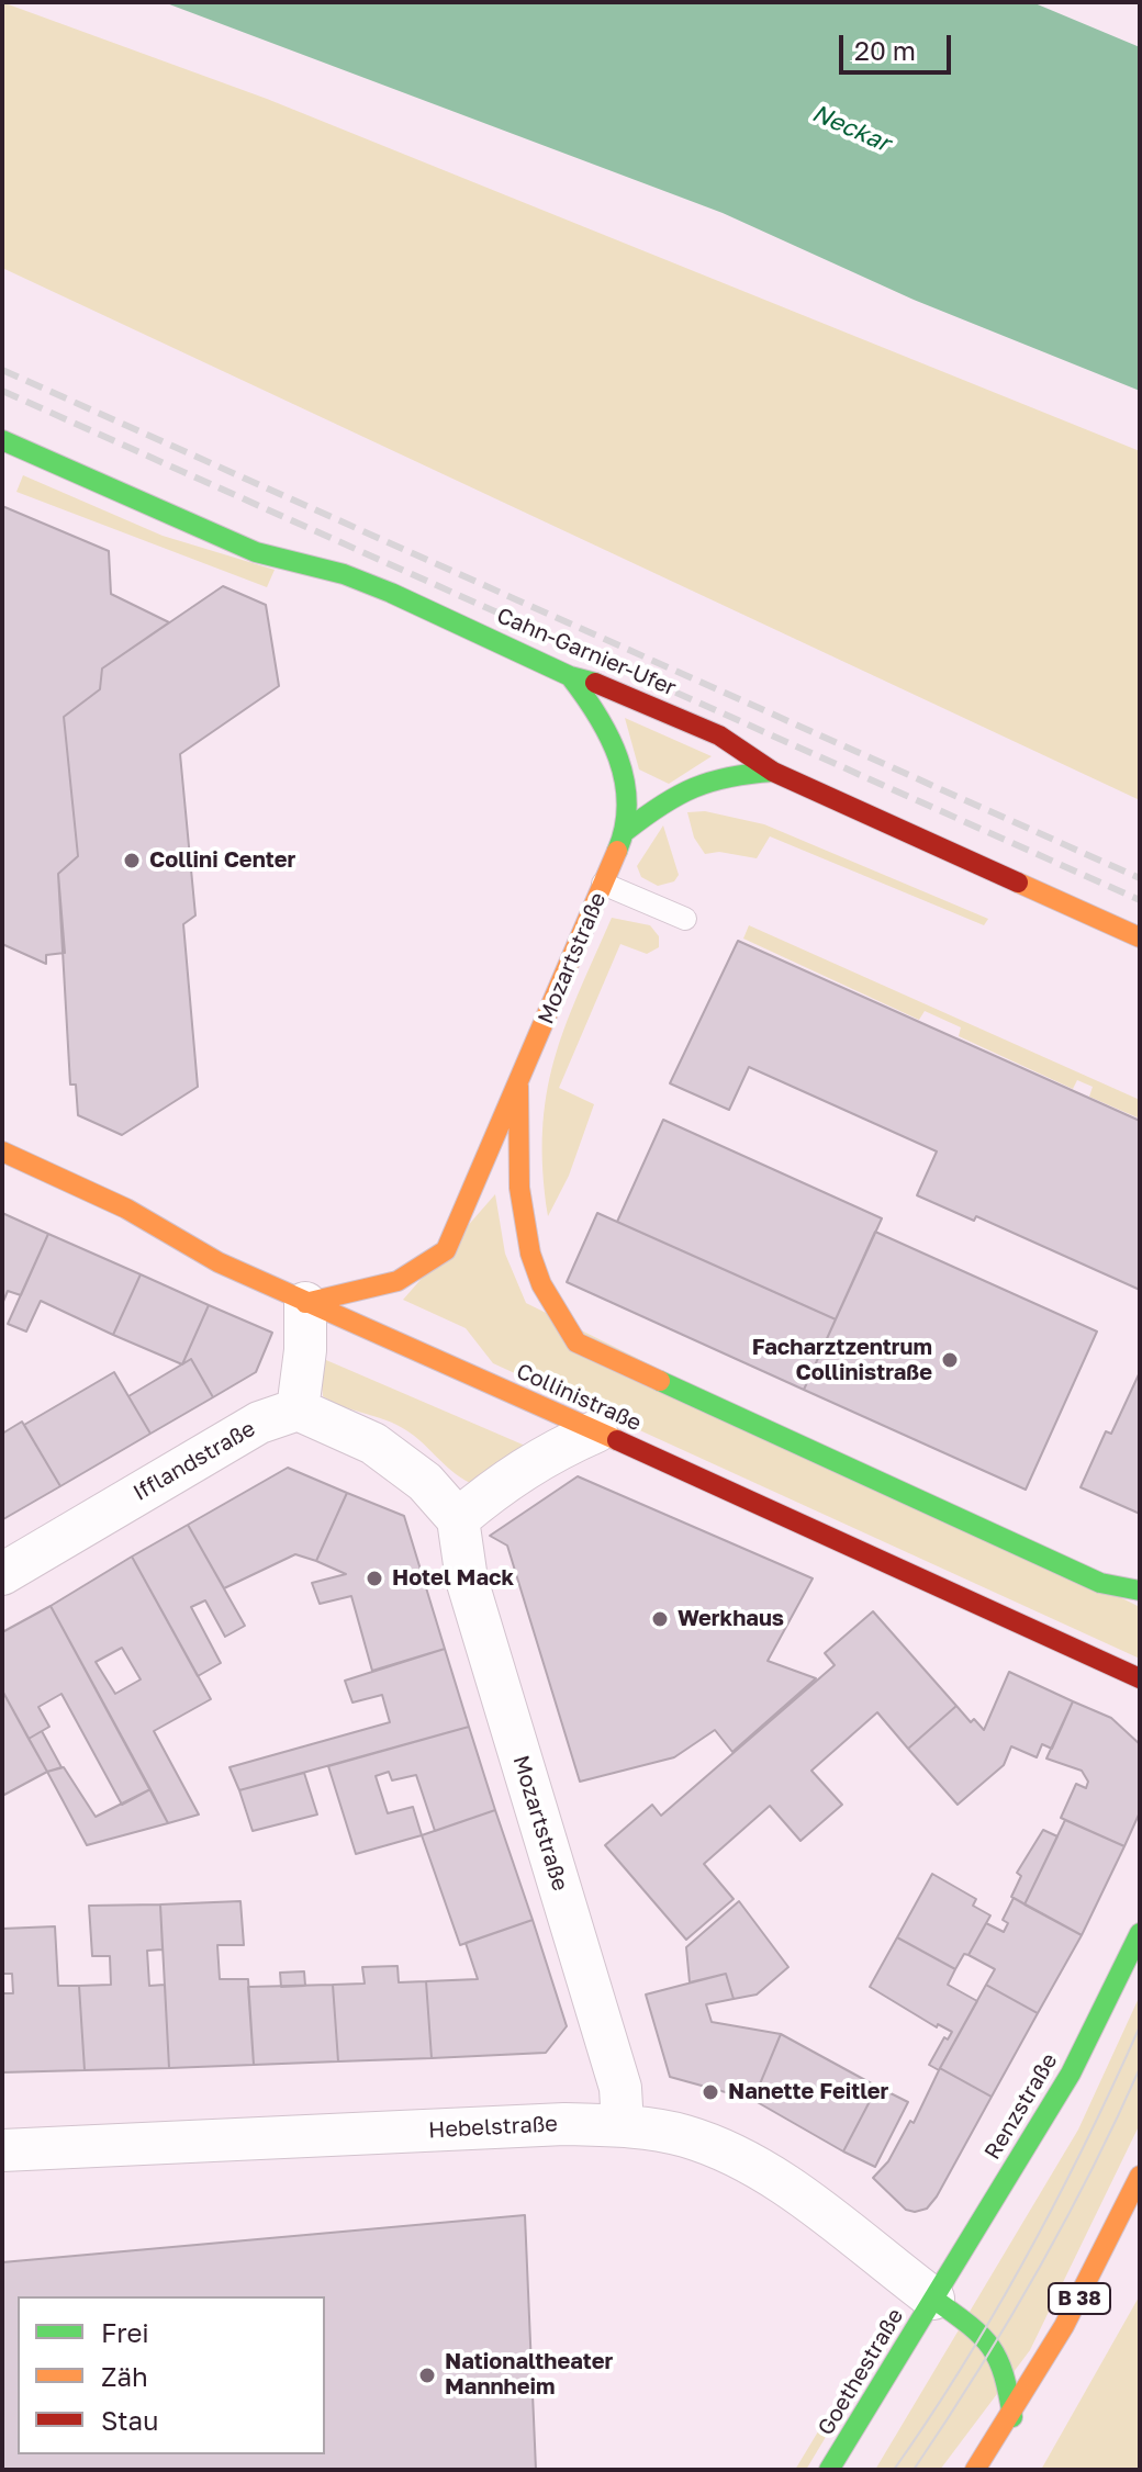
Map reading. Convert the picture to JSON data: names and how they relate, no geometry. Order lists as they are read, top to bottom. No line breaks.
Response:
{"streets":{"street":["Cahn-Garnier-Ufer","Mozartstraße","Collinistraße","Ifflandstraße","Renzstraße","Hebelstraße","B 38","Goethestraße"]},"crossings":[["Cahn-Garnier-Ufer","Mozartstraße"],["Mozartstraße","Collinistraße"],["Mozartstraße","Hebelstraße"],["Renzstraße","Hebelstraße"],["Renzstraße","Goethestraße"],["Hebelstraße","Goethestraße"]],"water":["Neckar"],"places":["Collini Center","Facharztzentrum Collinistraße","Hotel Mack","Werkhaus","Nanette Feitler","Nationaltheater Mannheim"],"legend":["Frei","Zäh","Stau"],"scale_bar":"20 m"}
